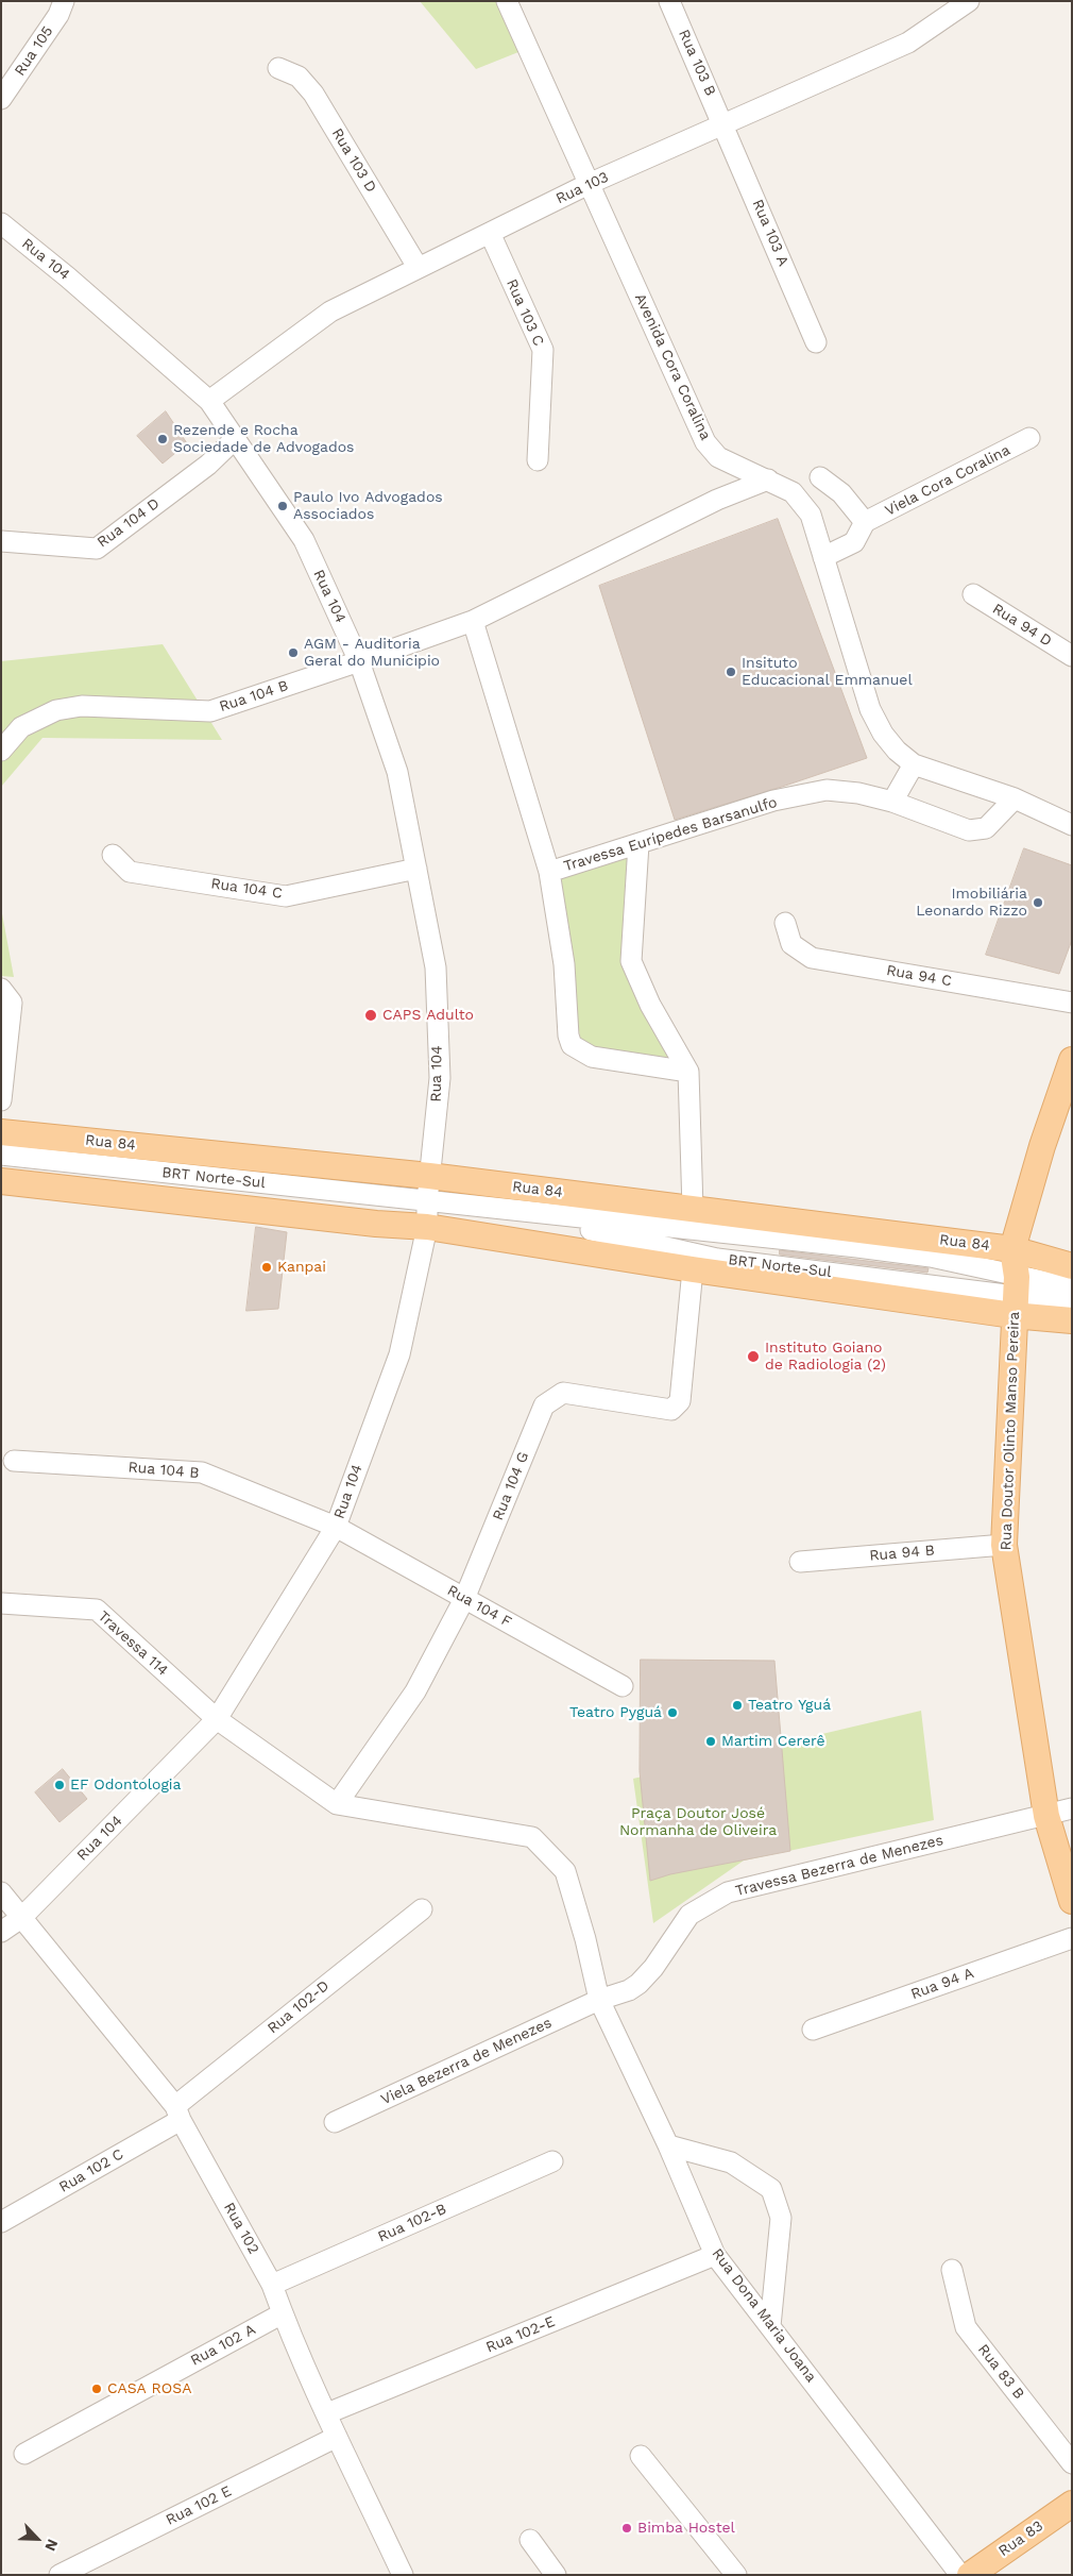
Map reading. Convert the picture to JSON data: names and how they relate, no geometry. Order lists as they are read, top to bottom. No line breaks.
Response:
{"streets":{"main road":["Rua 84","Rua Doutor Olinto Manso Pereira","Rua 83"],"street":["Rua 105","Rua 103 B","Rua 103 D","Rua 103","Rua 103 A","Rua 104","Rua 103 C","Avenida Cora Coralina","Viela Cora Coralina","Rua 104 D","Rua 94 D","Rua 104 B","Travessa Eurípedes Barsanulfo","Rua 104 C","Rua 94 C","BRT Norte-Sul","Rua 104 G","Rua 94 B","Rua 104 F","Travessa 114","Travessa Bezerra de Menezes","Rua 94 A","Rua 102-D","Viela Bezerra de Menezes","Rua 102 C","Rua 102-B","Rua 102","Rua Dona Maria Joana","Rua 102-E","Rua 102 A","Rua 83 B","Rua 102 E"]},"crossings":[["Rua 103 B","Rua 103"],["Rua 103 B","Rua 103 A"],["Rua 103 D","Rua 103"],["Rua 103","Rua 103 A"],["Rua 103","Rua 104"],["Rua 103","Rua 103 C"],["Rua 103","Avenida Cora Coralina"],["Rua 104","Rua 104 D"],["Rua 104","Rua 104 B"],["Rua 104","Rua 104 C"],["Rua 104","Rua 84"],["Rua 104","BRT Norte-Sul"],["Rua 104","Rua 104 F"],["Rua 104","Travessa 114"],["Rua 104","Rua 102"],["Avenida Cora Coralina","Travessa Eurípedes Barsanulfo"],["Rua 104 B","Rua 104 F"],["Rua 84","Rua Doutor Olinto Manso Pereira"],["BRT Norte-Sul","Rua Doutor Olinto Manso Pereira"],["Rua Doutor Olinto Manso Pereira","Rua 94 B"],["Rua Doutor Olinto Manso Pereira","Travessa Bezerra de Menezes"],["Rua 104 G","Rua 104 F"],["Travessa Bezerra de Menezes","Viela Bezerra de Menezes"],["Travessa Bezerra de Menezes","Rua Dona Maria Joana"],["Rua 102-D","Rua 102 C"],["Rua 102-D","Rua 102"],["Viela Bezerra de Menezes","Rua Dona Maria Joana"],["Rua 102 C","Rua 102"],["Rua 102-B","Rua 102"],["Rua 102","Rua 102-E"],["Rua 102","Rua 102 A"],["Rua 102","Rua 102 E"],["Rua Dona Maria Joana","Rua 102-E"]],"parks":["Praça Doutor José Normanha de Oliveira"],"places":["Rezende e Rocha Sociedade de Advogados","Paulo Ivo Advogados Associados","AGM - Auditoria Geral do Municipio","Insituto Educacional Emmanuel","Imobiliária Leonardo Rizzo","CAPS Adulto","Kanpai","Instituto Goiano de Radiologia (2)","Teatro Yguá","Teatro Pyguá","Martim Cererê","EF Odontologia","CASA ROSA","Bimba Hostel"],"north":"bottom right"}
